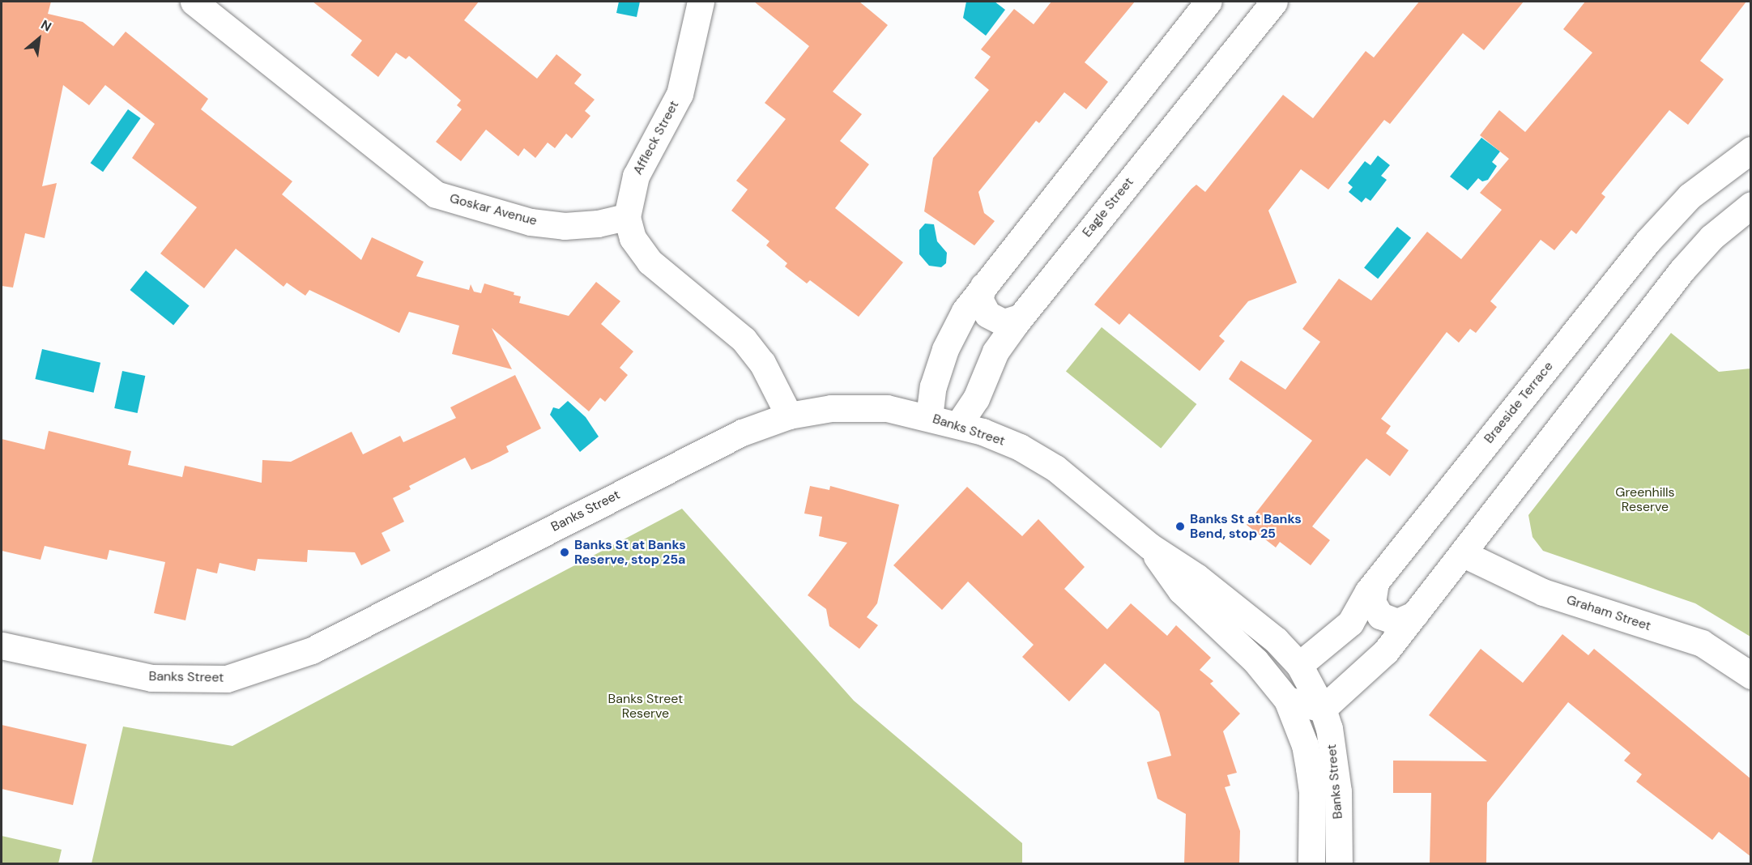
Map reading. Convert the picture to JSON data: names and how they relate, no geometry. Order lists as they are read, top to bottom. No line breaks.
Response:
{"streets":{"street":["Affleck Street","Eagle Street","Goskar Avenue","Braeside Terrace","Banks Street","Graham Street"]},"crossings":[["Affleck Street","Goskar Avenue"],["Eagle Street","Banks Street"],["Braeside Terrace","Banks Street"]],"parks":["Greenhills Reserve","Banks Street Reserve"],"places":["Banks St at Banks Bend, stop 25","Banks St at Banks Reserve, stop 25a"],"north":"top right"}
